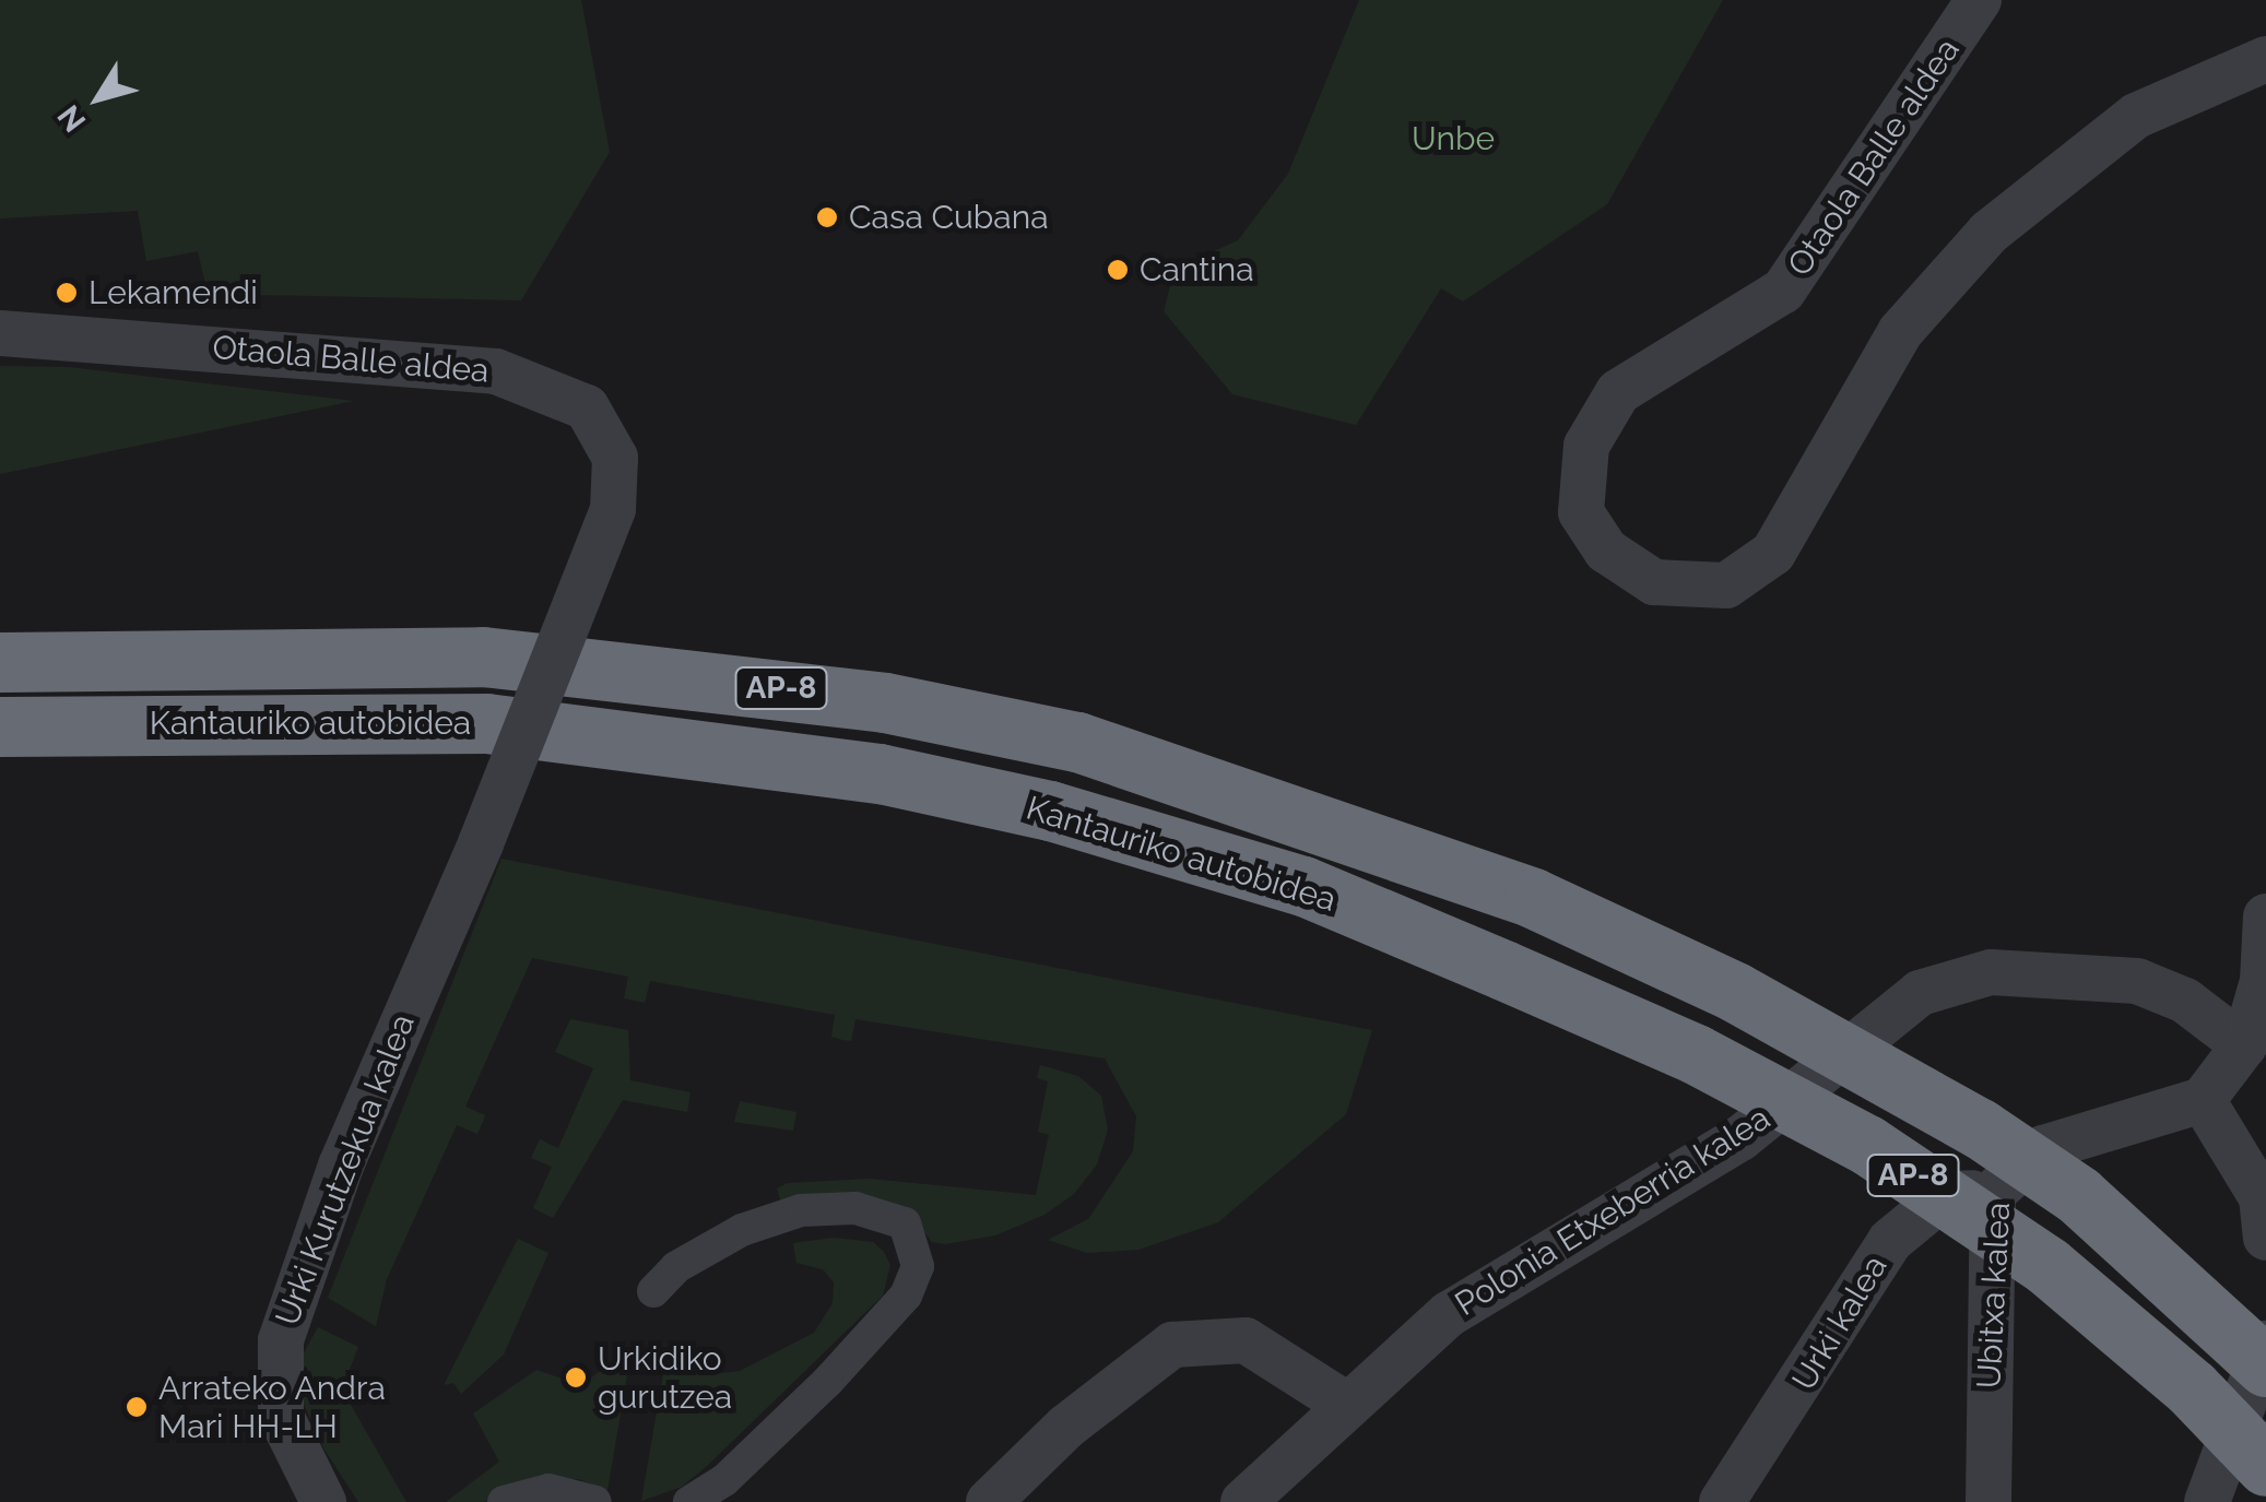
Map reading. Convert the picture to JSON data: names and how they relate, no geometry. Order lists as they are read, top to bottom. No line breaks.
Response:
{"streets":{"highway":["AP-8","Kantauriko autobidea"],"street":["Otaola Balle aldea","Urki Kurutzekua kalea","Polonia Etxeberria kalea","Ubitxa kalea","Urki kalea"]},"crossings":[["Otaola Balle aldea","Urki Kurutzekua kalea"],["Ubitxa kalea","Urki kalea"]],"parks":["Unbe"],"places":["Casa Cubana","Cantina","Lekamendi","Urkidiko gurutzea","Arrateko Andra Mari HH-LH"],"north":"bottom left"}
